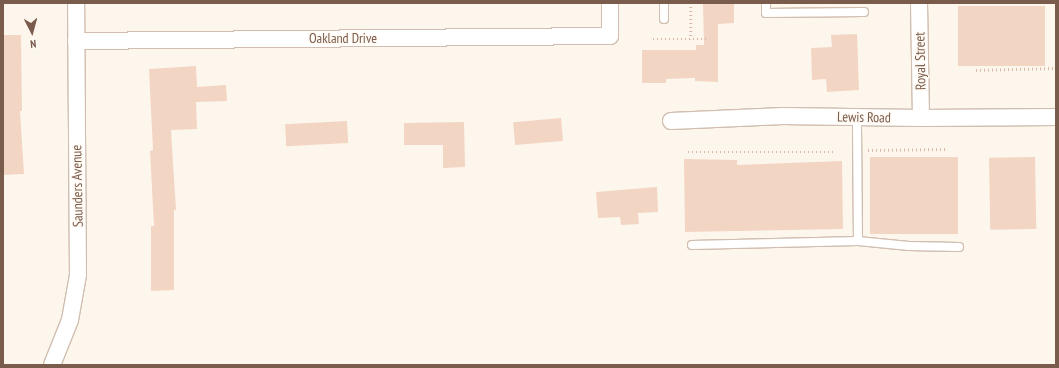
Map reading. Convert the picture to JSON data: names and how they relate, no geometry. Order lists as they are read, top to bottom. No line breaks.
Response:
{"streets":{"street":["Oakland Drive","Royal Street","Lewis Road","Saunders Avenue"]},"crossings":[["Oakland Drive","Saunders Avenue"],["Royal Street","Lewis Road"]],"north":"bottom"}
